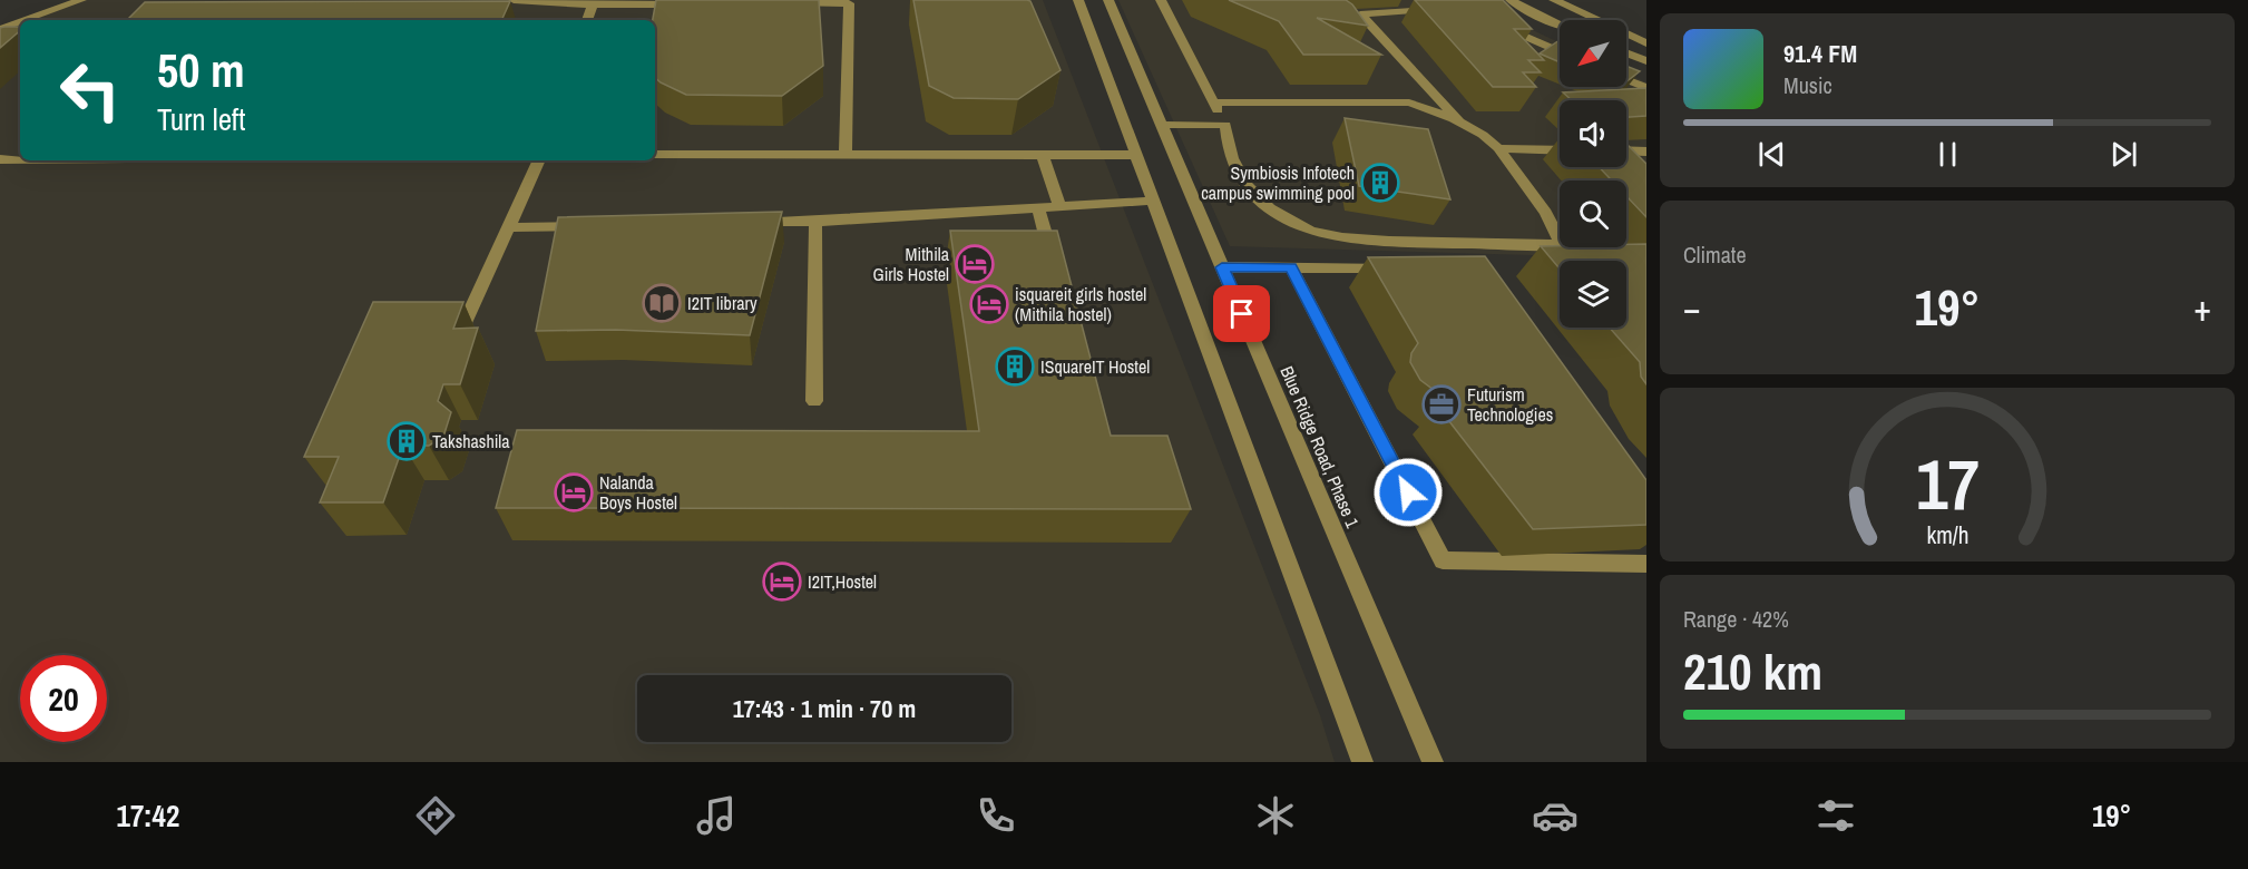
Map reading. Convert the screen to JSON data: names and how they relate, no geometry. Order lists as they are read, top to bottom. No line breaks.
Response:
{"streets":{"street":["Blue Ridge Road, Phase 1"]},"places":{"building":["Symbiosis Infotech campus swimming pool","ISquareIT Hostel","Takshashila"],"hotel":["Mithila Girls Hostel","isquareit girls hostel (Mithila hostel)","Nalanda Boys Hostel","I2IT,Hostel"],"library":["I2IT library"],"office":["Futurism Technologies"]},"north":"bottom left","page":{"turn":["50 m","Turn left"],"song":["91.4 FM","Music"],"tile":["Climate",["Range · 42%","210 km"]],"heat":["−","19°","+"],"limit":"20","trip":"17:43 · 1 min · 70 m","tabs":["17:42","19°"],"gauge":["17","km/h"]}}
